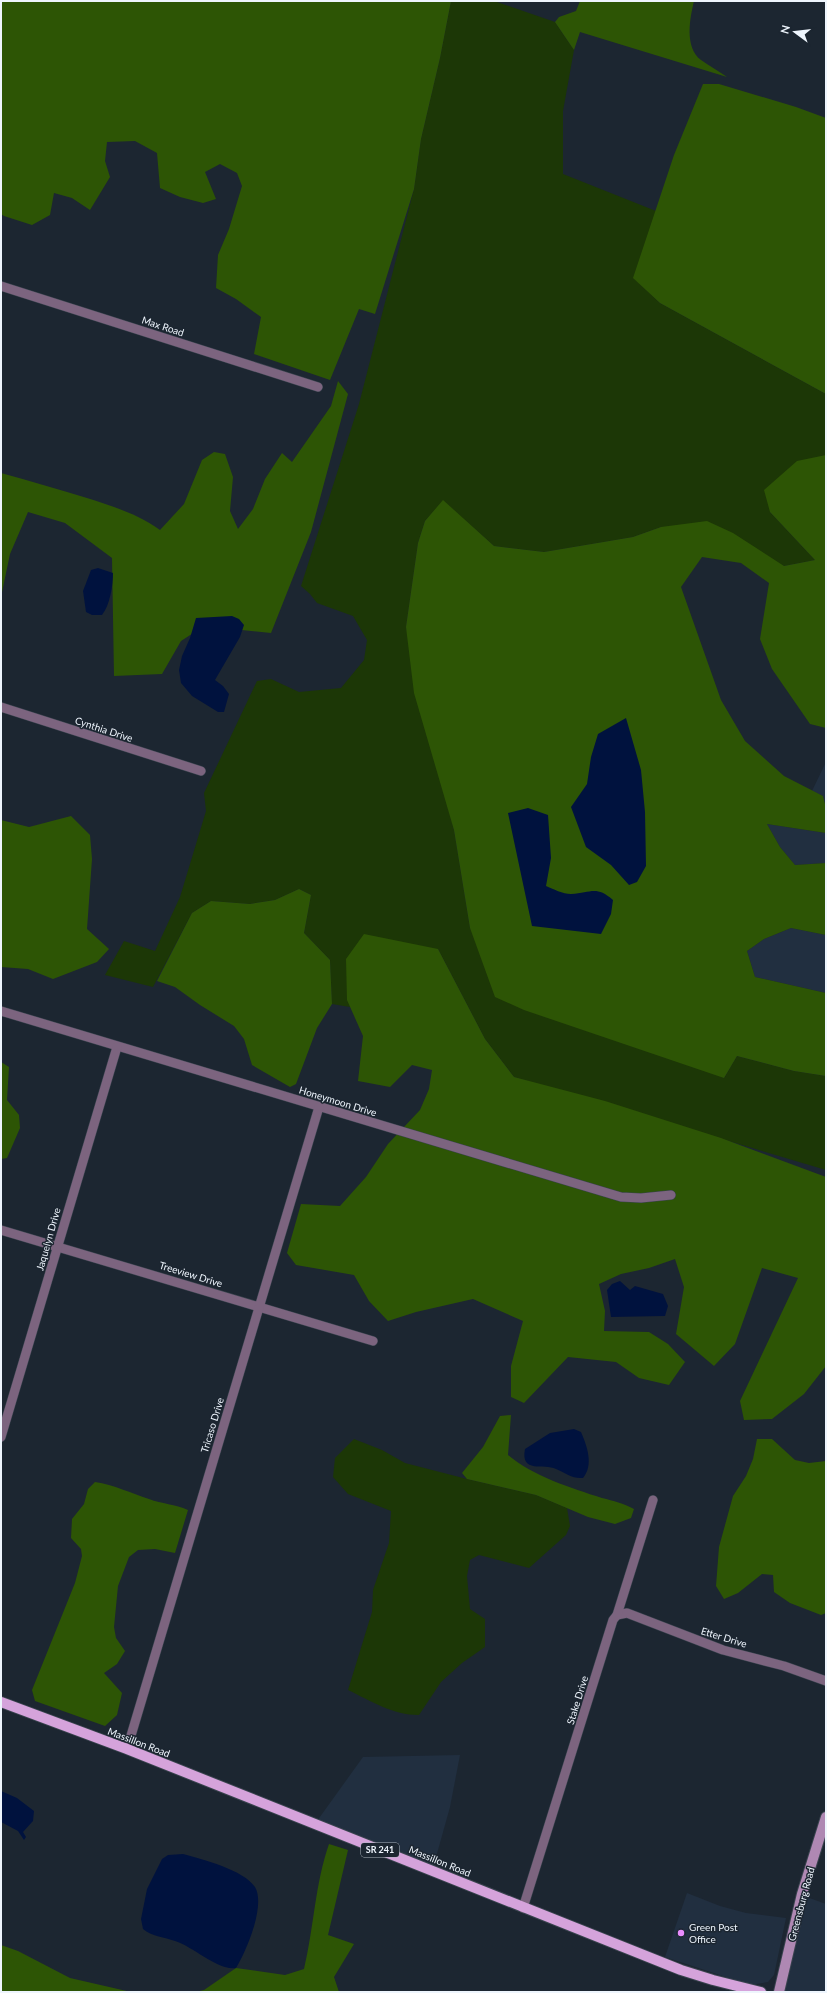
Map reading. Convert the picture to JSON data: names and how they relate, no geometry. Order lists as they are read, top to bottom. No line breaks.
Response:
{"streets":{"main road":["Massillon Road","SR 241","Greensburg Road"],"street":["Max Road","Cynthia Drive","Honeymoon Drive","Jaquelyn Drive","Treeview Drive","Tricaso Drive","Etter Drive","Stake Drive"]},"crossings":[["Honeymoon Drive","Jaquelyn Drive"],["Honeymoon Drive","Tricaso Drive"],["Jaquelyn Drive","Treeview Drive"],["Treeview Drive","Tricaso Drive"],["Tricaso Drive","Massillon Road"],["Etter Drive","Stake Drive"],["Stake Drive","Massillon Road"]],"places":["Green Post Office"],"north":"left"}
